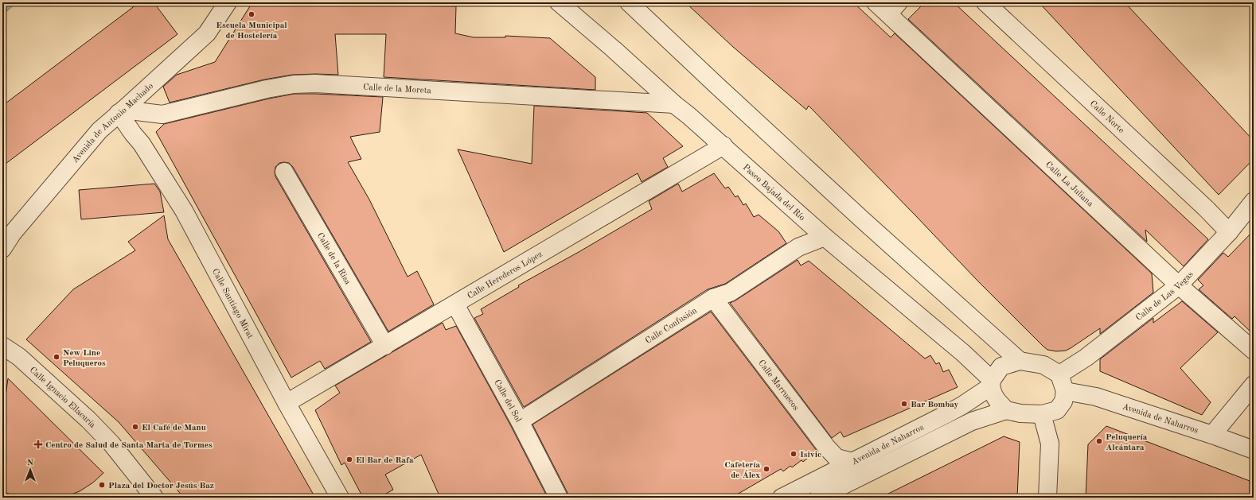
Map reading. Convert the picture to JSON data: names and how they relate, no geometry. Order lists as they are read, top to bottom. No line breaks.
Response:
{"streets":{"street":["Calle de la Moreta","Calle Norte","Avenida de Antonio Machado","Calle La Juliana","Paseo Bajada del Río","Calle de la Risa","Calle Herederos López","Calle de Las Vegas","Calle Santiago Mirat","Calle Confusión","Calle Marruecos","Calle Ignacio Ellacuría","Calle del Sol","Avenida de Naharros"]},"crossings":[["Calle de la Moreta","Avenida de Antonio Machado"],["Calle de la Moreta","Paseo Bajada del Río"],["Calle de la Moreta","Calle Santiago Mirat"],["Calle Norte","Calle de Las Vegas"],["Avenida de Antonio Machado","Calle Santiago Mirat"],["Calle La Juliana","Calle de Las Vegas"],["Paseo Bajada del Río","Calle Herederos López"],["Paseo Bajada del Río","Calle de Las Vegas"],["Paseo Bajada del Río","Calle Confusión"],["Paseo Bajada del Río","Avenida de Naharros"],["Calle de la Risa","Calle Herederos López"],["Calle Herederos López","Calle Santiago Mirat"],["Calle Herederos López","Calle del Sol"],["Calle de Las Vegas","Avenida de Naharros"],["Calle Confusión","Calle Marruecos"],["Calle Confusión","Calle del Sol"],["Calle Marruecos","Avenida de Naharros"]],"places":{"other":["Escuela Municipal de Hostelería","New Line Peluqueros","Bar Bombay","El Café de Manu","Peluquería Alcántara","Isivic","El Bar de Rafa","Cafetería de Álex","Plaza del Doctor Jesús Baz"],"health":["Centro de Salud de Santa Marta de Tormes"]},"north":"top"}
